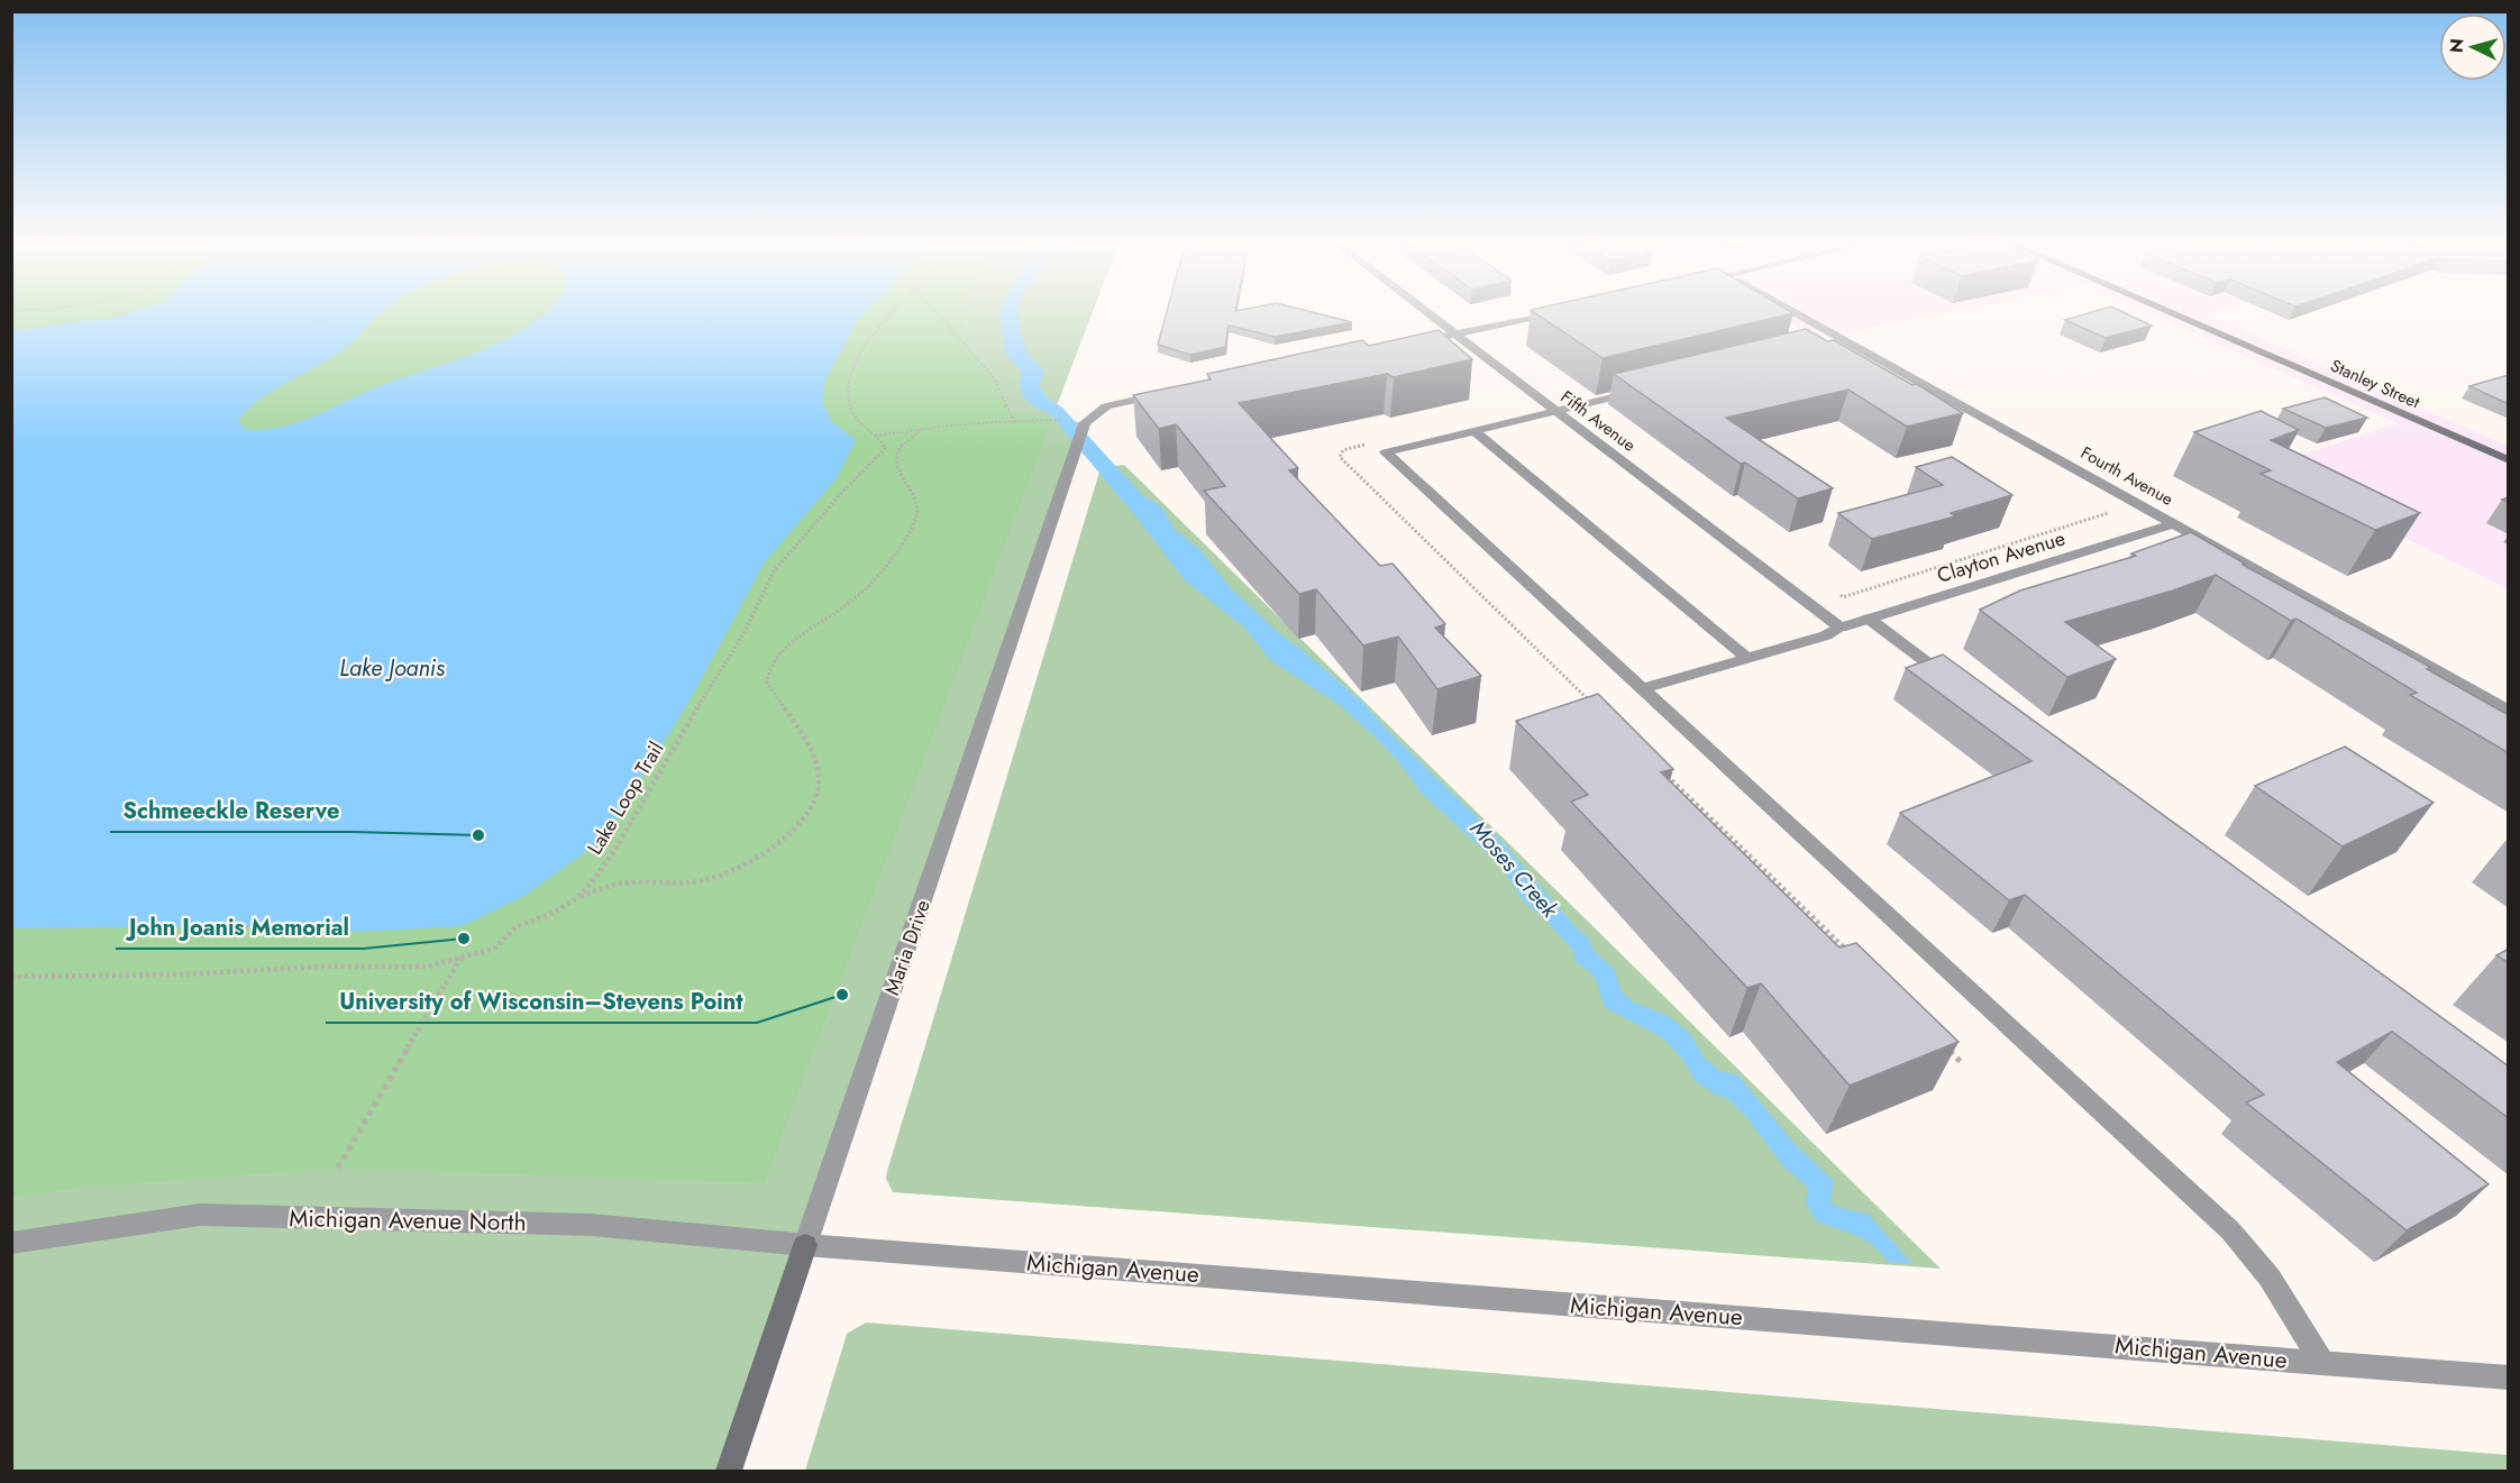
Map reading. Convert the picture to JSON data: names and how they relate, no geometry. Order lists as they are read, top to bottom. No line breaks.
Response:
{"streets":{"street":["Stanley Street","Fifth Avenue","Fourth Avenue","Clayton Avenue","Maria Drive","Michigan Avenue North","Michigan Avenue"],"path":["Lake Loop Trail"]},"crossings":[["Fifth Avenue","Clayton Avenue"],["Fourth Avenue","Clayton Avenue"],["Maria Drive","Michigan Avenue North"],["Maria Drive","Michigan Avenue"],["Michigan Avenue North","Michigan Avenue"]],"water":["Lake Joanis","Moses Creek"],"places":["Schmeeckle Reserve","John Joanis Memorial","University of Wisconsin–Stevens Point"],"north":"left"}
